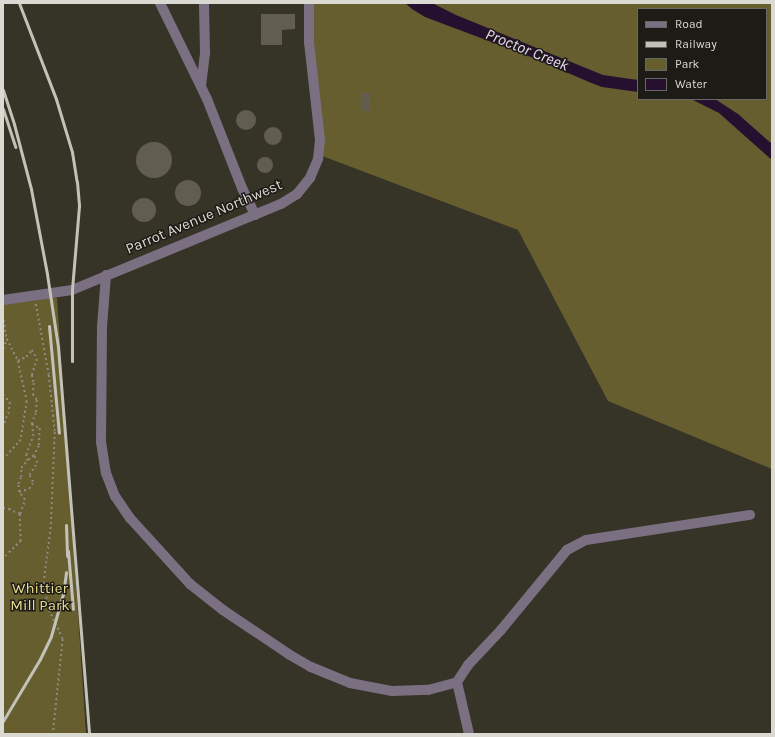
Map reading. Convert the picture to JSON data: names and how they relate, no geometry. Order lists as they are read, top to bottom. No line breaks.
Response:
{"streets":{"street":["Parrot Avenue Northwest"]},"water":["Proctor Creek"],"parks":["Whittier Mill Park"],"legend":["Road","Railway","Park","Water"]}
